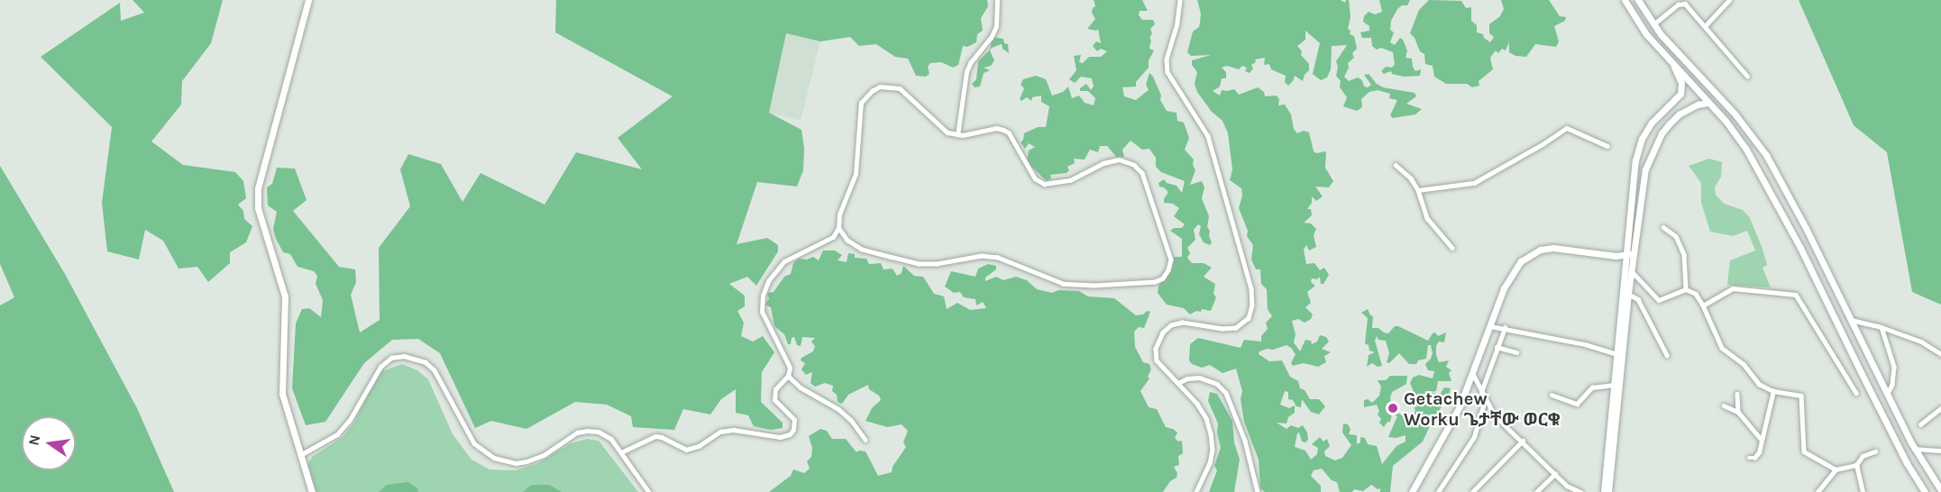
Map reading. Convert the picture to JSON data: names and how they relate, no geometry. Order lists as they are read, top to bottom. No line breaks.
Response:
{"places":["Getachew Worku ጌታቸው ወርቁ"],"north":"left"}
